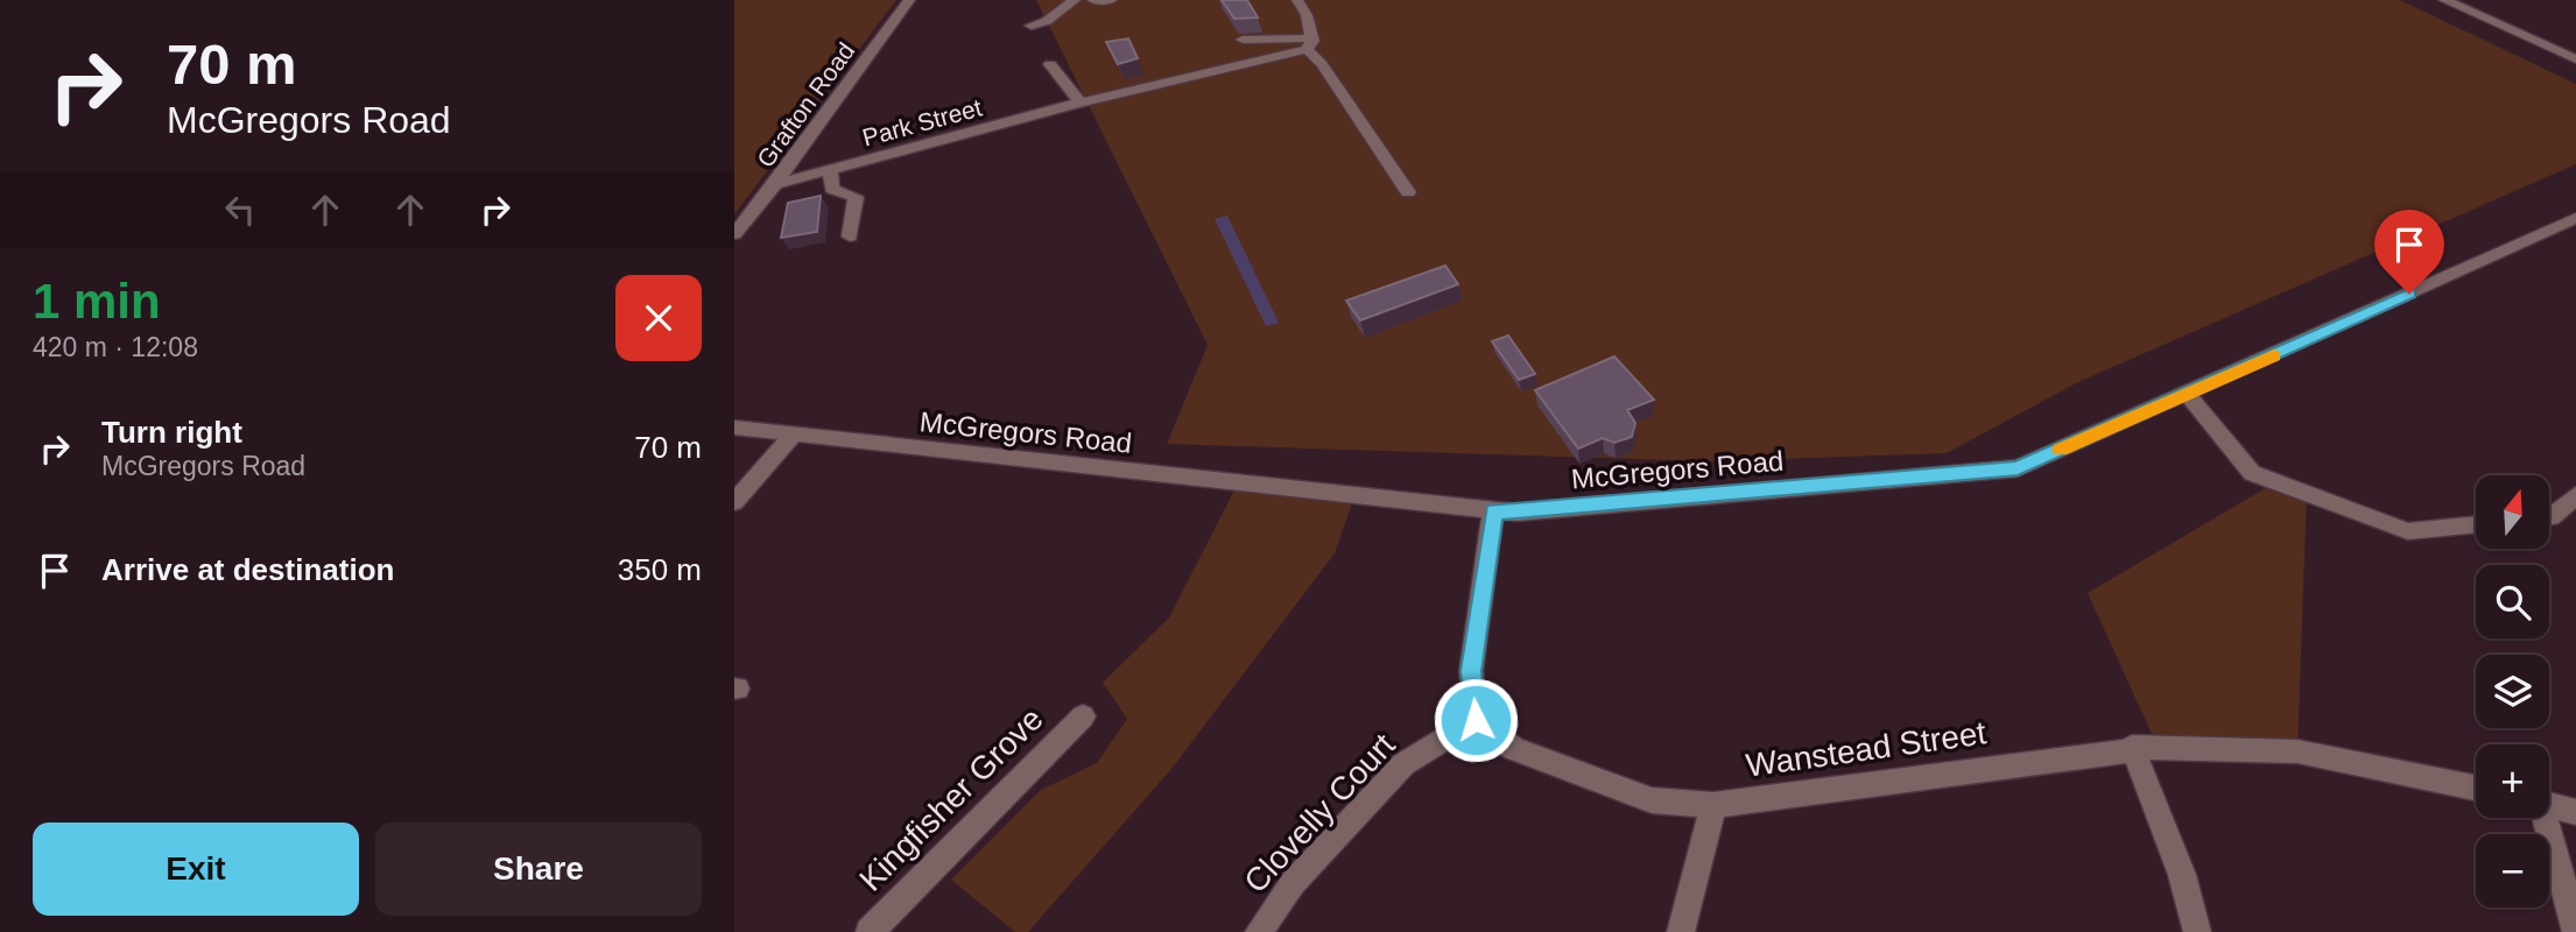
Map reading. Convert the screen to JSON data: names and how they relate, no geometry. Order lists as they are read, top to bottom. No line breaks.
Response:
{"streets":{"street":["Grafton Road","Park Street","McGregors Road","Wanstead Street","Kingfisher Grove","Clovelly Court"]},"crossings":[["Grafton Road","Park Street"],["Wanstead Street","Clovelly Court"]],"north":"top","page":{"turn":["70 m","McGregors Road"],"heading":["1 min","420 m · 12:08"],"list":[{"name":"Turn right","note":"McGregors Road","value":"70 m"},{"name":"Arrive at destination","value":"350 m"}],"map_buttons":["+","−"],"buttons":["Exit","Share"]}}
